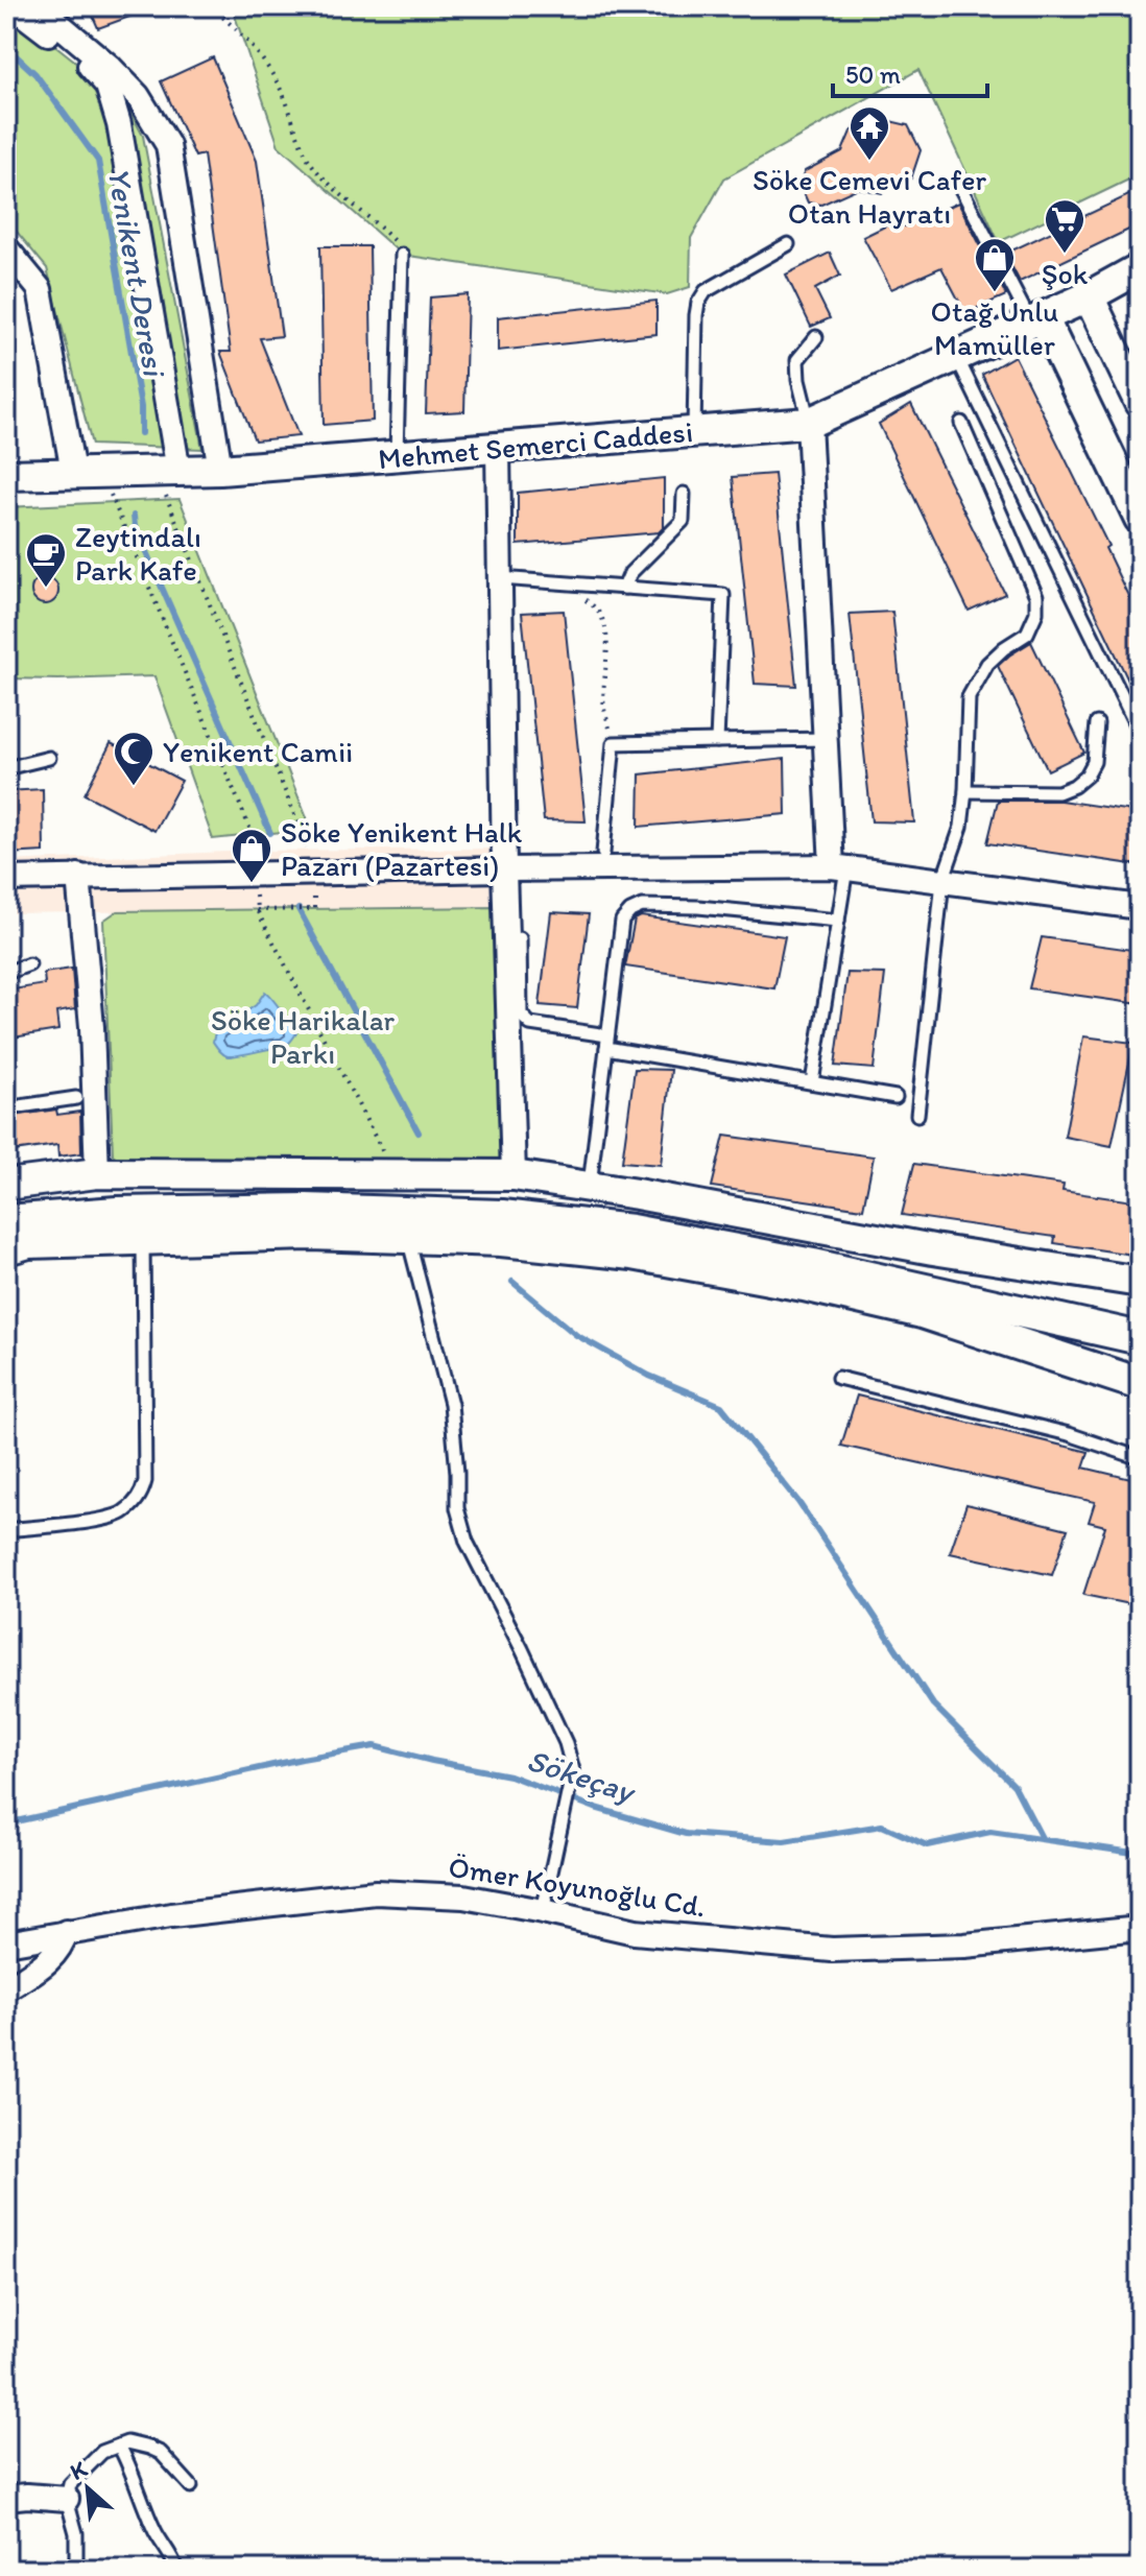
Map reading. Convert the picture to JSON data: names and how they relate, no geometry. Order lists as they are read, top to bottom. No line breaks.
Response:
{"streets":{"street":["Mehmet Semerci Caddesi","Ömer Koyunoğlu Cd."]},"water":["Yenikent Deresi","Sökeçay"],"parks":["Söke Harikalar Parkı"],"places":{"temple":["Söke Cemevi Cafer Otan Hayratı"],"supermarket":["Şok"],"shop":["Otağ Unlu Mamüller","Söke Yenikent Halk Pazarı (Pazartesi)"],"cafe":["Zeytindalı Park Kafe"],"mosque":["Yenikent Camii"]},"scale_bar":"50 m","north":"top left"}
